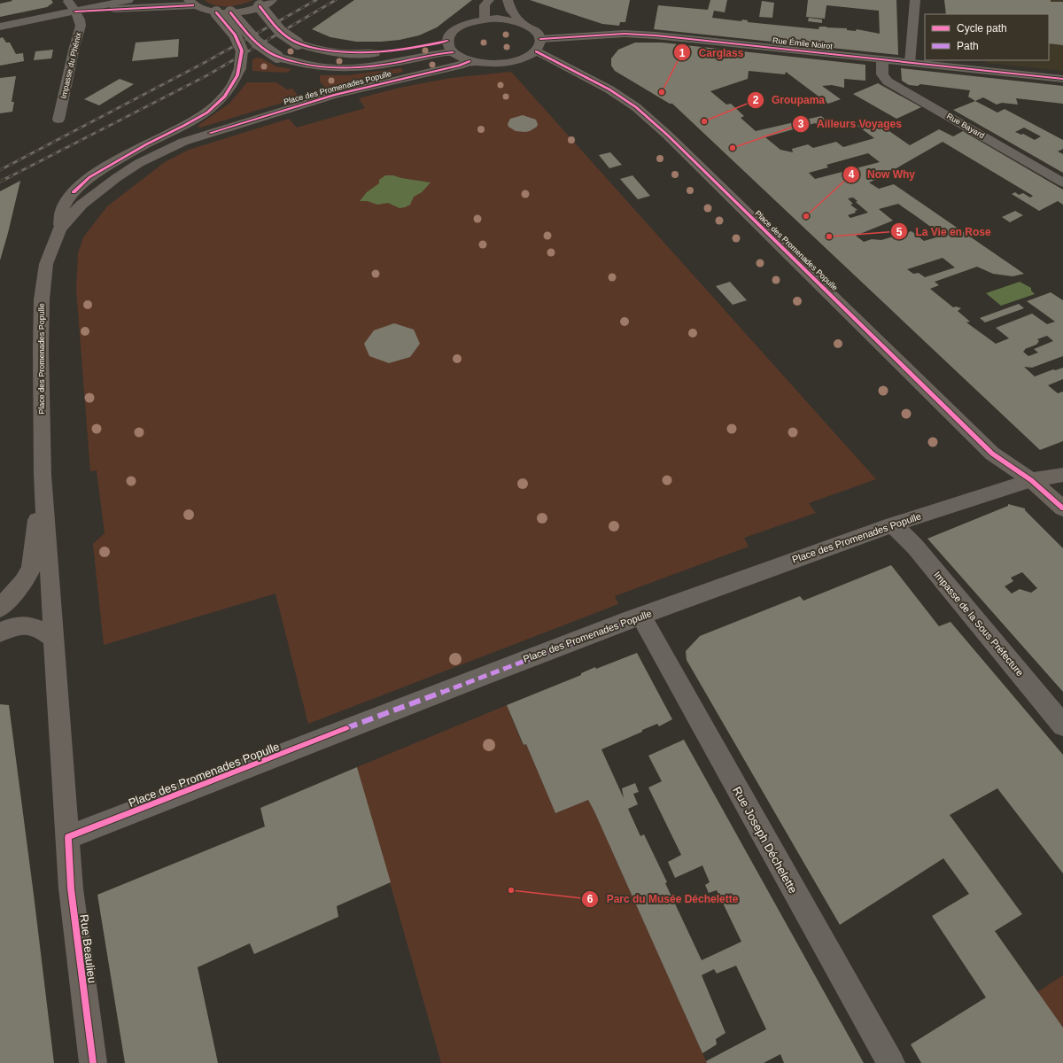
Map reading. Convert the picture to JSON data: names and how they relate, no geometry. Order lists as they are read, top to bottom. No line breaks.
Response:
{"streets":{"main road":["Place des Promenades Populle","Rue Beaulieu"],"street":["Rue Émile Noirot","Impasse du Phénix","Rue Bayard","Impasse de la Sous Préfecture","Rue Joseph Déchelette"]},"crossings":[["Rue Émile Noirot","Place des Promenades Populle"],["Rue Émile Noirot","Rue Bayard"],["Place des Promenades Populle","Impasse de la Sous Préfecture"],["Place des Promenades Populle","Rue Joseph Déchelette"],["Place des Promenades Populle","Rue Beaulieu"]],"places":["Carglass","Groupama","Ailleurs Voyages","Now Why","La Vie en Rose","Parc du Musée Déchelette"],"legend":["Cycle path","Path"]}
